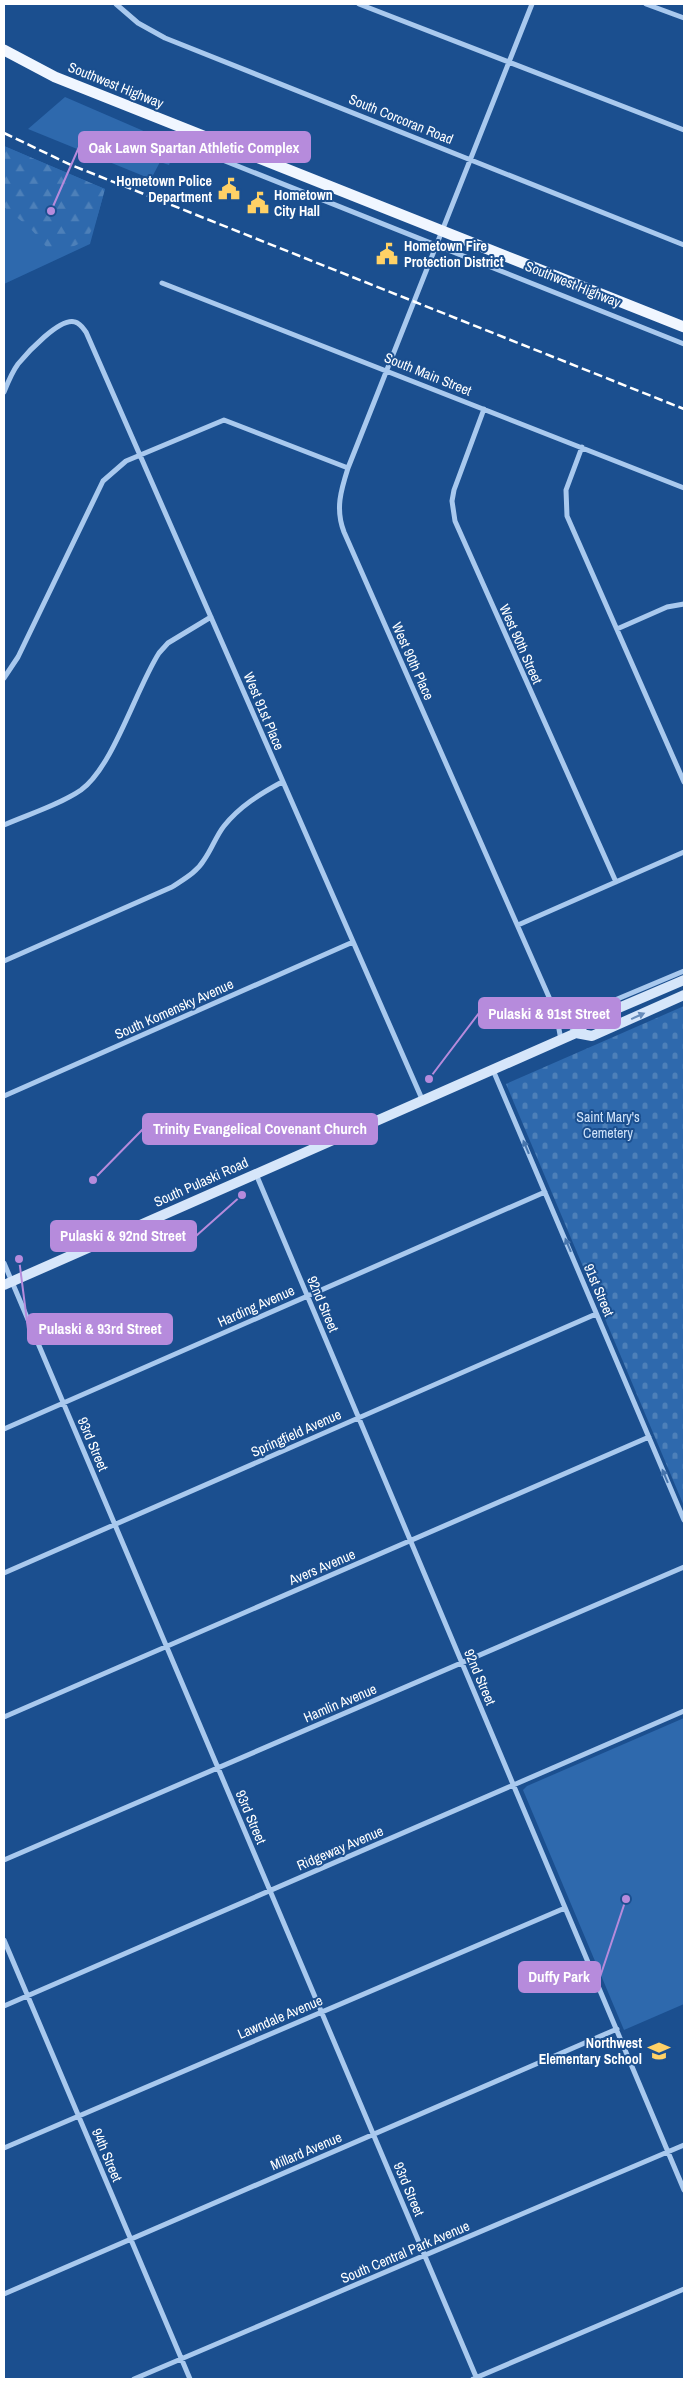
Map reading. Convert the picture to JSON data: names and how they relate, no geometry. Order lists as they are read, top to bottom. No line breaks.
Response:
{"streets":{"main road":["Southwest Highway","South Pulaski Road"],"street":["South Corcoran Road","South Main Street","West 90th Street","West 90th Place","West 91st Place","South Komensky Avenue","91st Street","92nd Street","Harding Avenue","Springfield Avenue","93rd Street","Avers Avenue","Hamlin Avenue","Ridgeway Avenue","Lawndale Avenue","Millard Avenue","94th Street","South Central Park Avenue"]},"crossings":[["Southwest Highway","West 90th Place"],["South Corcoran Road","West 90th Place"],["South Main Street","West 90th Street"],["South Main Street","West 90th Place"],["West 90th Place","South Pulaski Road"],["West 91st Place","South Komensky Avenue"],["West 91st Place","South Pulaski Road"],["South Pulaski Road","91st Street"],["South Pulaski Road","92nd Street"],["South Pulaski Road","93rd Street"],["91st Street","Harding Avenue"],["91st Street","Springfield Avenue"],["91st Street","Avers Avenue"],["92nd Street","Harding Avenue"],["92nd Street","Springfield Avenue"],["92nd Street","Avers Avenue"],["92nd Street","Hamlin Avenue"],["92nd Street","Ridgeway Avenue"],["92nd Street","Lawndale Avenue"],["92nd Street","Millard Avenue"],["92nd Street","South Central Park Avenue"],["Harding Avenue","93rd Street"],["Springfield Avenue","93rd Street"],["93rd Street","Avers Avenue"],["93rd Street","Hamlin Avenue"],["93rd Street","Ridgeway Avenue"],["93rd Street","Lawndale Avenue"],["93rd Street","Millard Avenue"],["93rd Street","South Central Park Avenue"],["Ridgeway Avenue","94th Street"],["Lawndale Avenue","94th Street"],["Millard Avenue","94th Street"],["94th Street","South Central Park Avenue"]],"one_way":["91st Street"],"parks":["Saint Mary's Cemetery"],"places":{"public building":["Hometown Police Department","Hometown City Hall","Hometown Fire Protection District"],"other":["Oak Lawn Spartan Athletic Complex","Pulaski & 91st Street","Trinity Evangelical Covenant Church","Pulaski & 92nd Street","Pulaski & 93rd Street","Duffy Park"],"school or university":["Northwest Elementary School"]}}
